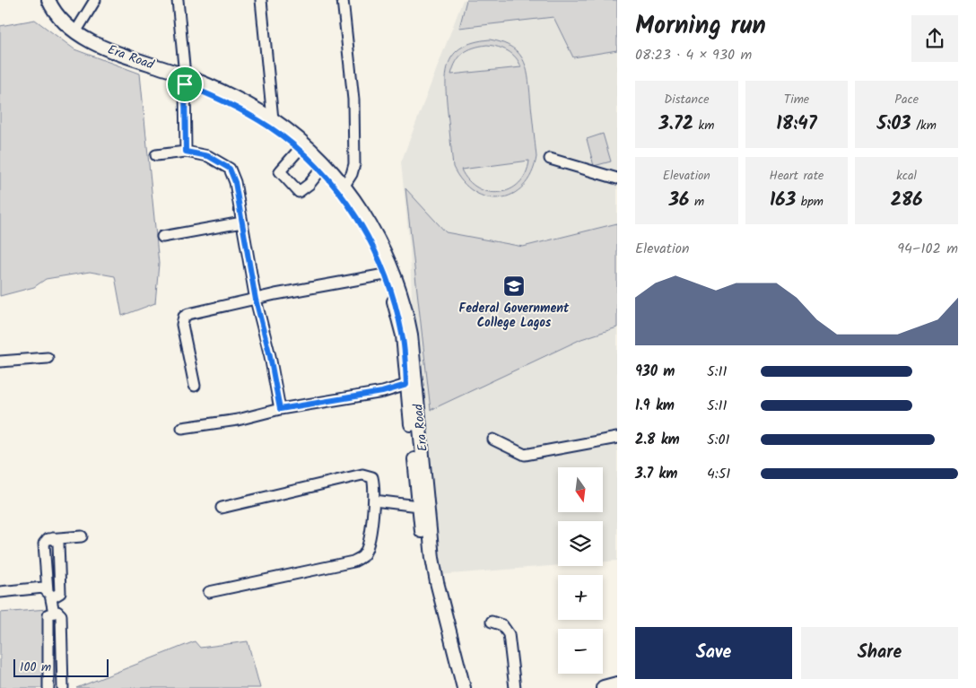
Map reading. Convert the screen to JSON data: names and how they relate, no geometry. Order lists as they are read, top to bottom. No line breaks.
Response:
{"streets":{"main road":["Era Road"]},"places":{"school or university":["Federal Government College Lagos"]},"scale_bar":"100 m","north":"bottom","page":{"heading":["Morning run","08:23 · 4 × 930 m"],"stats":[["Distance","3.72 km"],["Time","18:47"],["Pace","5:03 /km"],["Elevation","36 m"],["Heart rate","163 bpm"],["kcal","286"]],"chart":["Elevation","94–102 m"],"list":[{"name":"930 m","note":"5:11"},{"name":"1.9 km","note":"5:11"},{"name":"2.8 km","note":"5:01"},{"name":"3.7 km","note":"4:51"}],"map_buttons":["+","−"],"buttons":["Save","Share"],"scale":"100 m"}}
